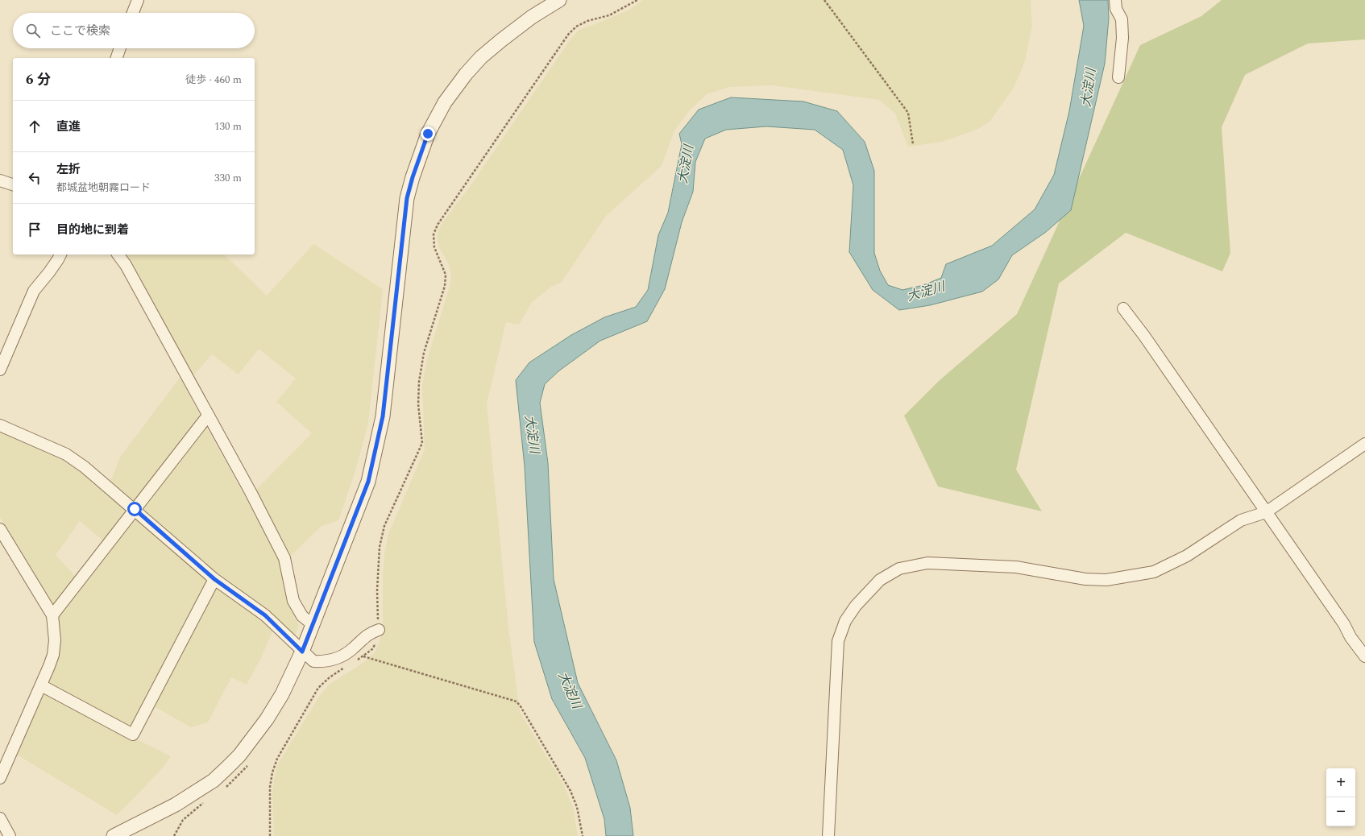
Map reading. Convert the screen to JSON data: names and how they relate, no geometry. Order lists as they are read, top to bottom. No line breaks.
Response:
{"water":["大淀川"],"page":{"search":"ここで検索","heading":["6 分","徒歩 · 460 m"],"list":[["直進","130 m"],["左折","都城盆地朝霧ロード","330 m"],"目的地に到着"],"map_buttons":["+","−"]}}
